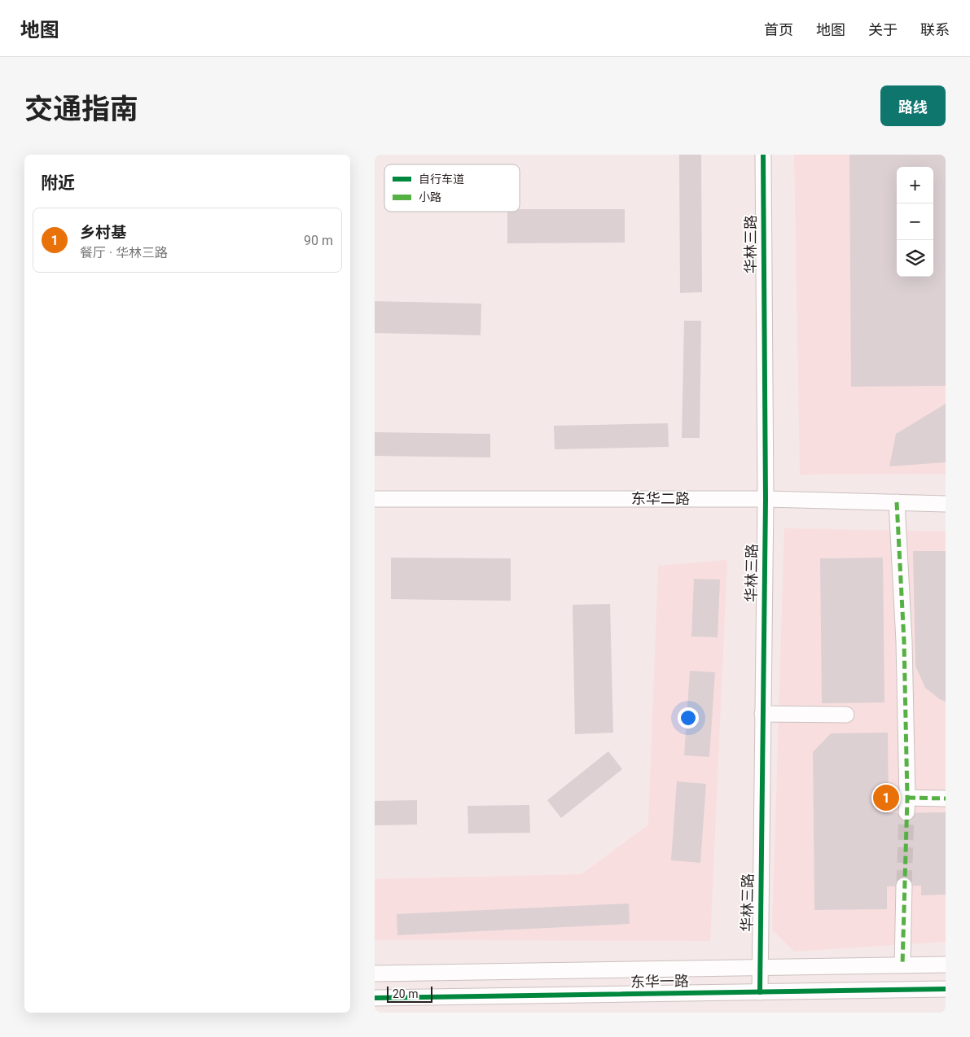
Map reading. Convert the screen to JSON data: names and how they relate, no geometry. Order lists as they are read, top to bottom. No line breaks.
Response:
{"streets":{"street":["华林三路","东华二路","东华一路"]},"crossings":[["华林三路","东华二路"],["华林三路","东华一路"]],"legend":["自行车道","小路"],"scale_bar":"20 m","page":{"header":"地图","nav":["首页","地图","关于","联系"],"title":"交通指南","buttons":"路线","heading":"附近","map_buttons":["+","−"],"list":[{"mark":"1","name":"乡村基","note":"餐厅 · 华林三路","value":"90 m"}],"pins":"1","scale":"20 m"}}
